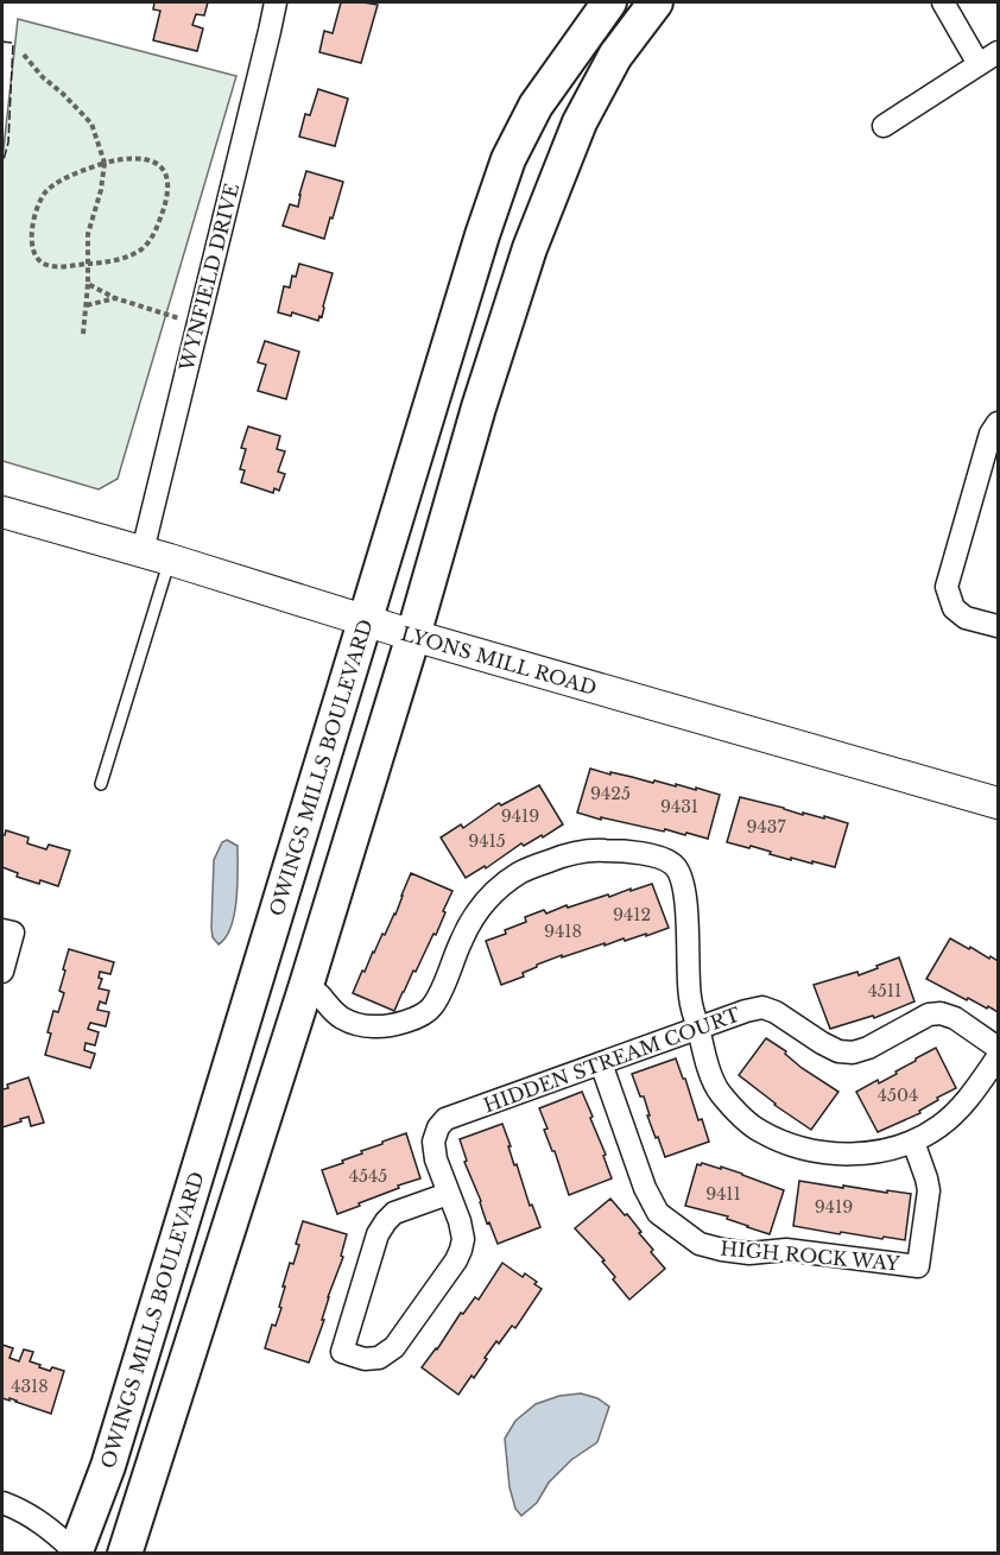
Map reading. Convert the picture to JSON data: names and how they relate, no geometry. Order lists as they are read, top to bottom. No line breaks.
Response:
{"streets":{"main road":["LYONS MILL ROAD","OWINGS MILLS BOULEVARD"],"street":["WYNFIELD DRIVE","HIDDEN STREAM COURT","HIGH ROCK WAY"]},"crossings":[["WYNFIELD DRIVE","LYONS MILL ROAD"],["LYONS MILL ROAD","OWINGS MILLS BOULEVARD"],["HIDDEN STREAM COURT","HIGH ROCK WAY"]],"house_numbers":["9425","9431","9419","9437","9415","9412","9418","4511","4504","4545","9411","9419","4318"]}
